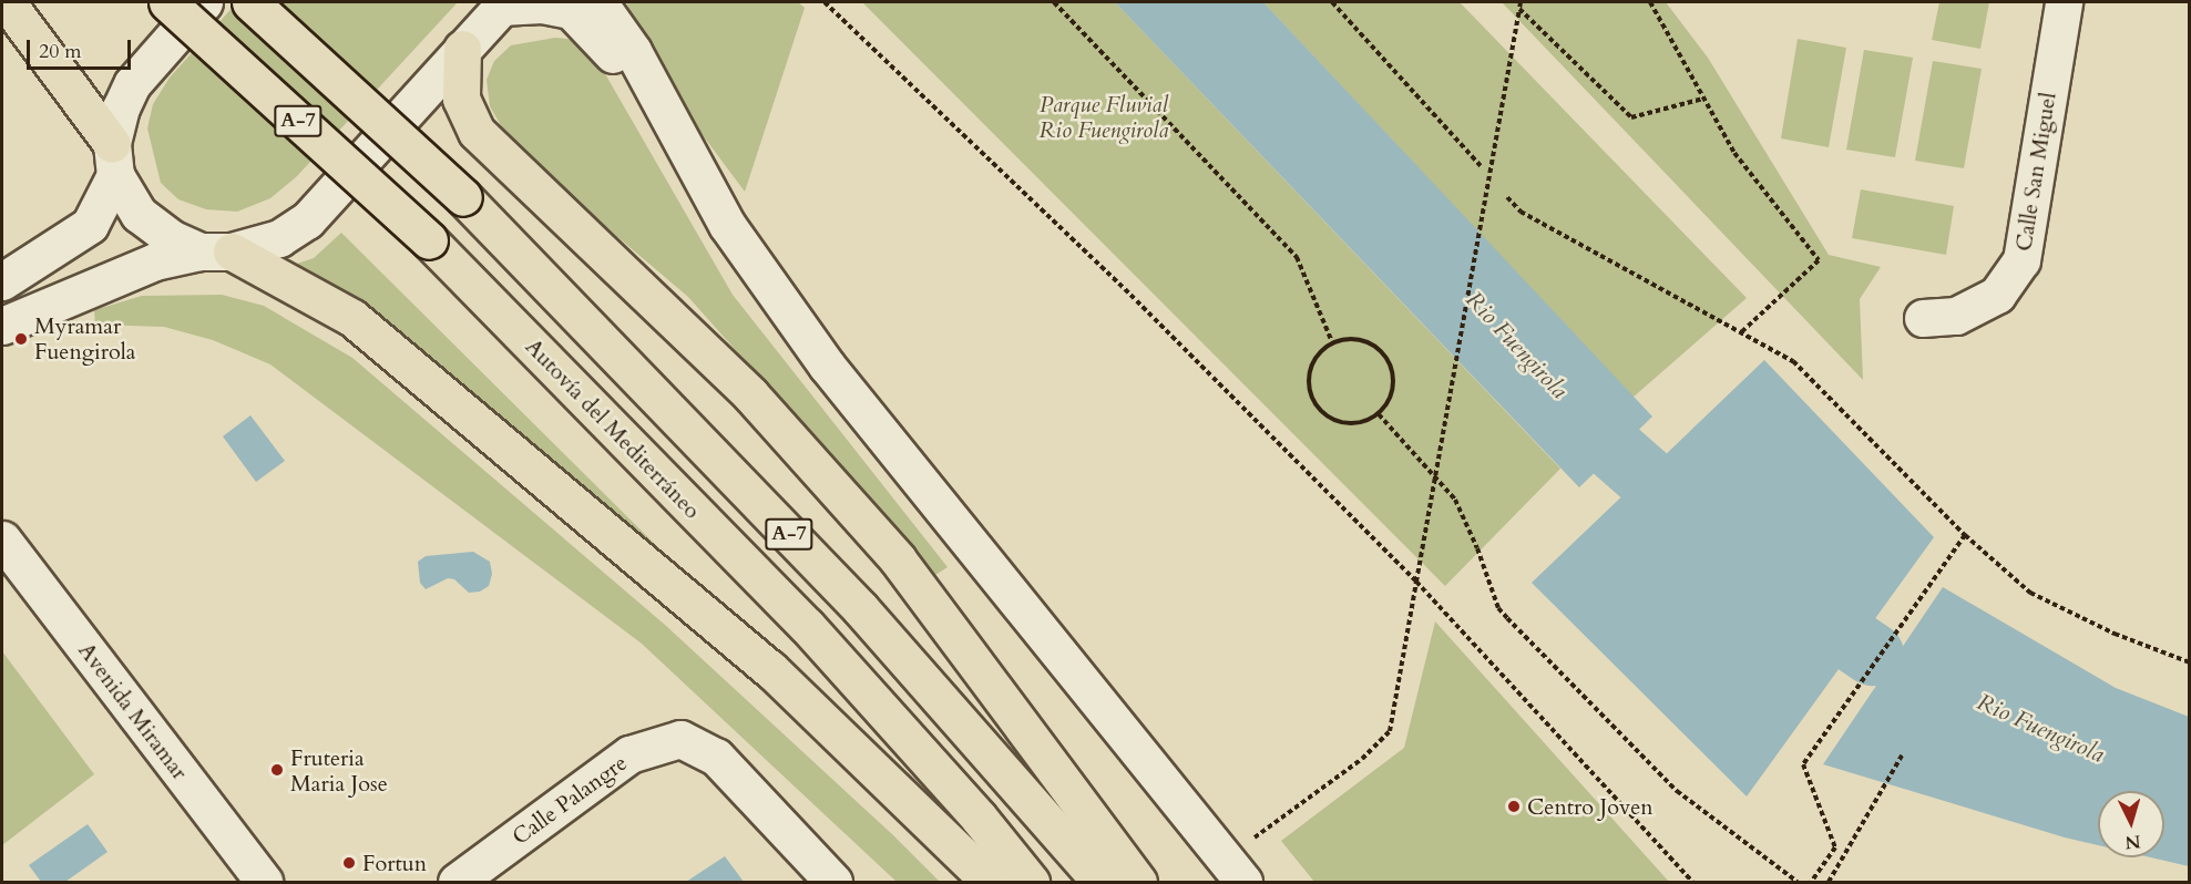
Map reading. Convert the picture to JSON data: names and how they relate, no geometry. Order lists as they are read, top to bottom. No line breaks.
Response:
{"streets":{"highway":["A-7","Autovía del Mediterráneo"],"street":["Calle San Miguel","Avenida Miramar","Calle Palangre"]},"water":["Rio Fuengirola"],"parks":["Parque Fluvial Rio Fuengirola"],"places":["Myramar Fuengirola","Fruteria Maria Jose","Centro Joven","Fortun"],"scale_bar":"20 m","north":"bottom"}
